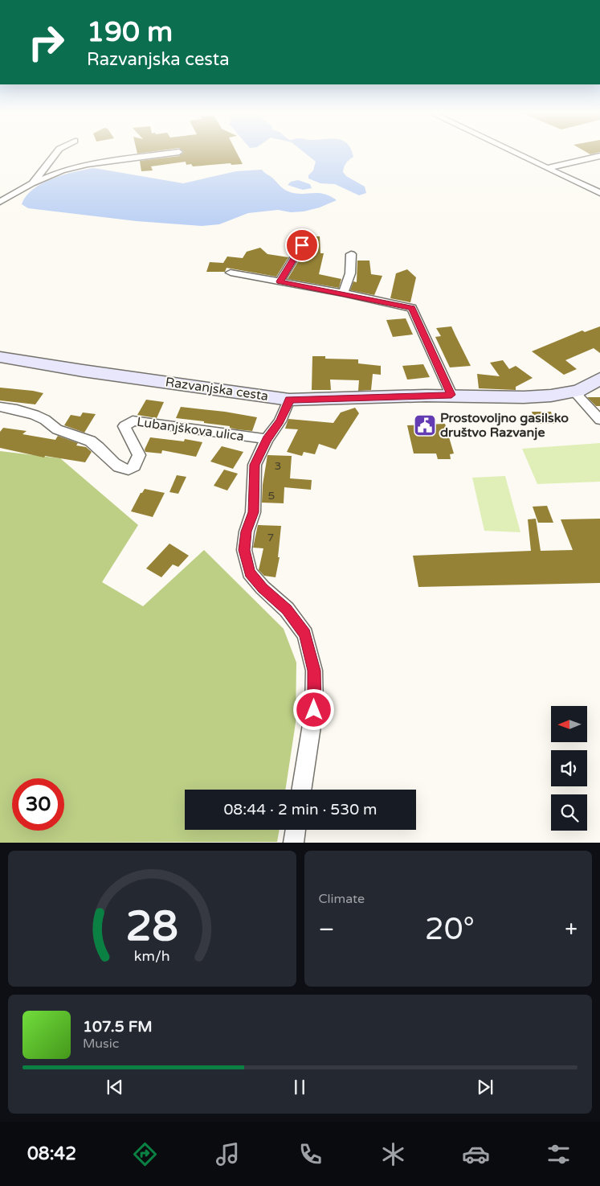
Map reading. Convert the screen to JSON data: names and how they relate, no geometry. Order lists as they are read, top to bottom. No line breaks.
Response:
{"streets":{"street":["Razvanjska cesta","Lubanjškova ulica"]},"places":{"public building":["Prostovoljno gasilsko društvo Razvanje"]},"house_numbers":["3","5","7"],"north":"left","page":{"turn":["190 m","Razvanjska cesta"],"limit":"30","trip":"08:44 · 2 min · 530 m","tile":"Climate","heat":["−","20°","+"],"song":["107.5 FM","Music"],"tabs":"08:42","gauge":["28","km/h"]}}
